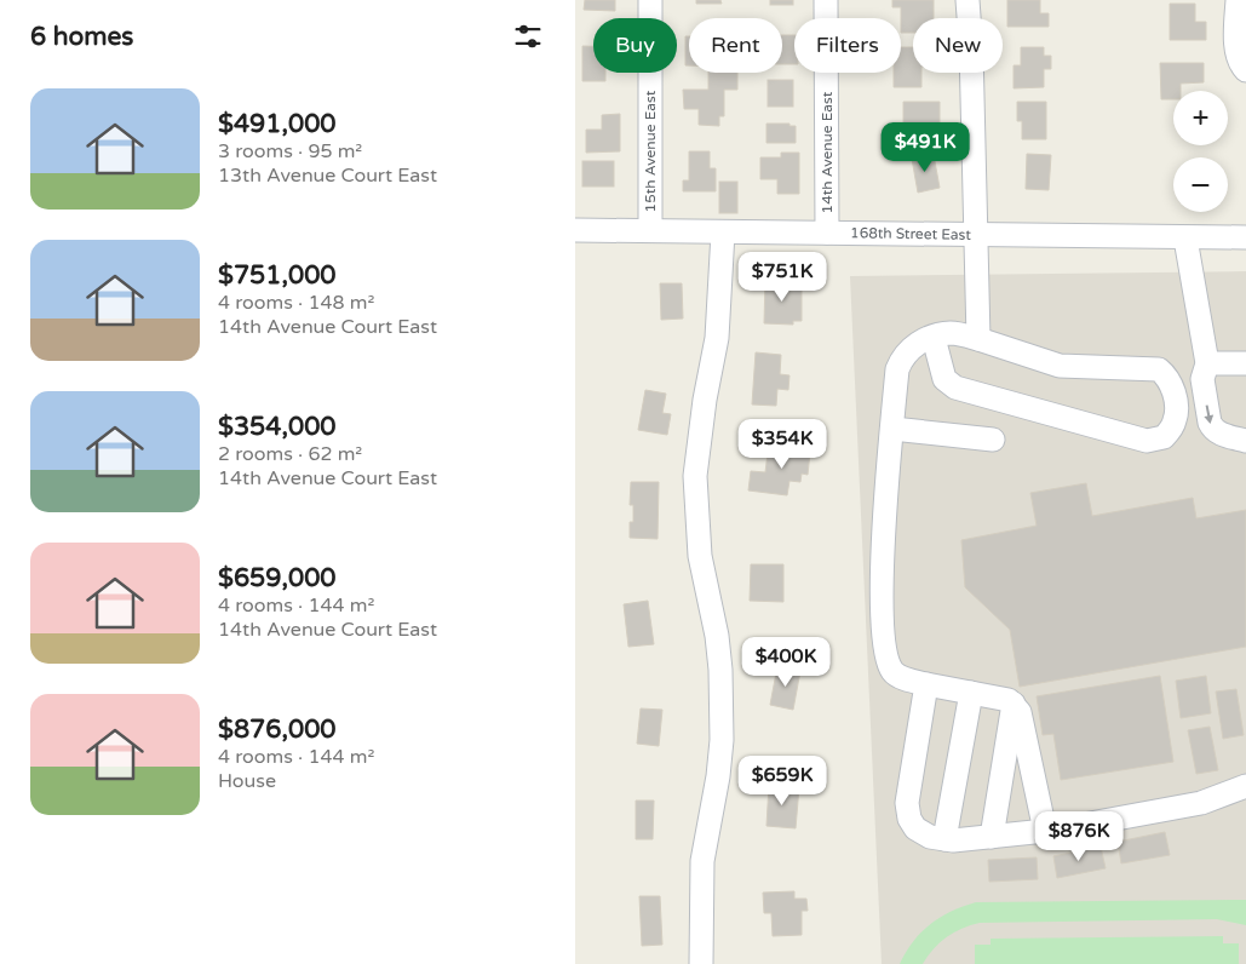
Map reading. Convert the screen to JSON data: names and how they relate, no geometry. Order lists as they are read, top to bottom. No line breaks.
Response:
{"streets":{"street":["15th Avenue East","14th Avenue East","168th Street East"]},"crossings":[["15th Avenue East","168th Street East"],["14th Avenue East","168th Street East"]],"page":{"heading":"6 homes","chip":["Buy","Rent","Filters","New"],"list":[{"name":"$491,000","note":"3 rooms · 95 m² · 13th Avenue Court East"},{"name":"$751,000","note":"4 rooms · 148 m² · 14th Avenue Court East"},{"name":"$354,000","note":"2 rooms · 62 m² · 14th Avenue Court East"},{"name":"$659,000","note":"4 rooms · 144 m² · 14th Avenue Court East"},{"name":"$876,000","note":"4 rooms · 144 m² · House"}],"map_buttons":["+","−"],"price":["$491K","$751K","$354K","$400K","$659K","$876K"]}}
